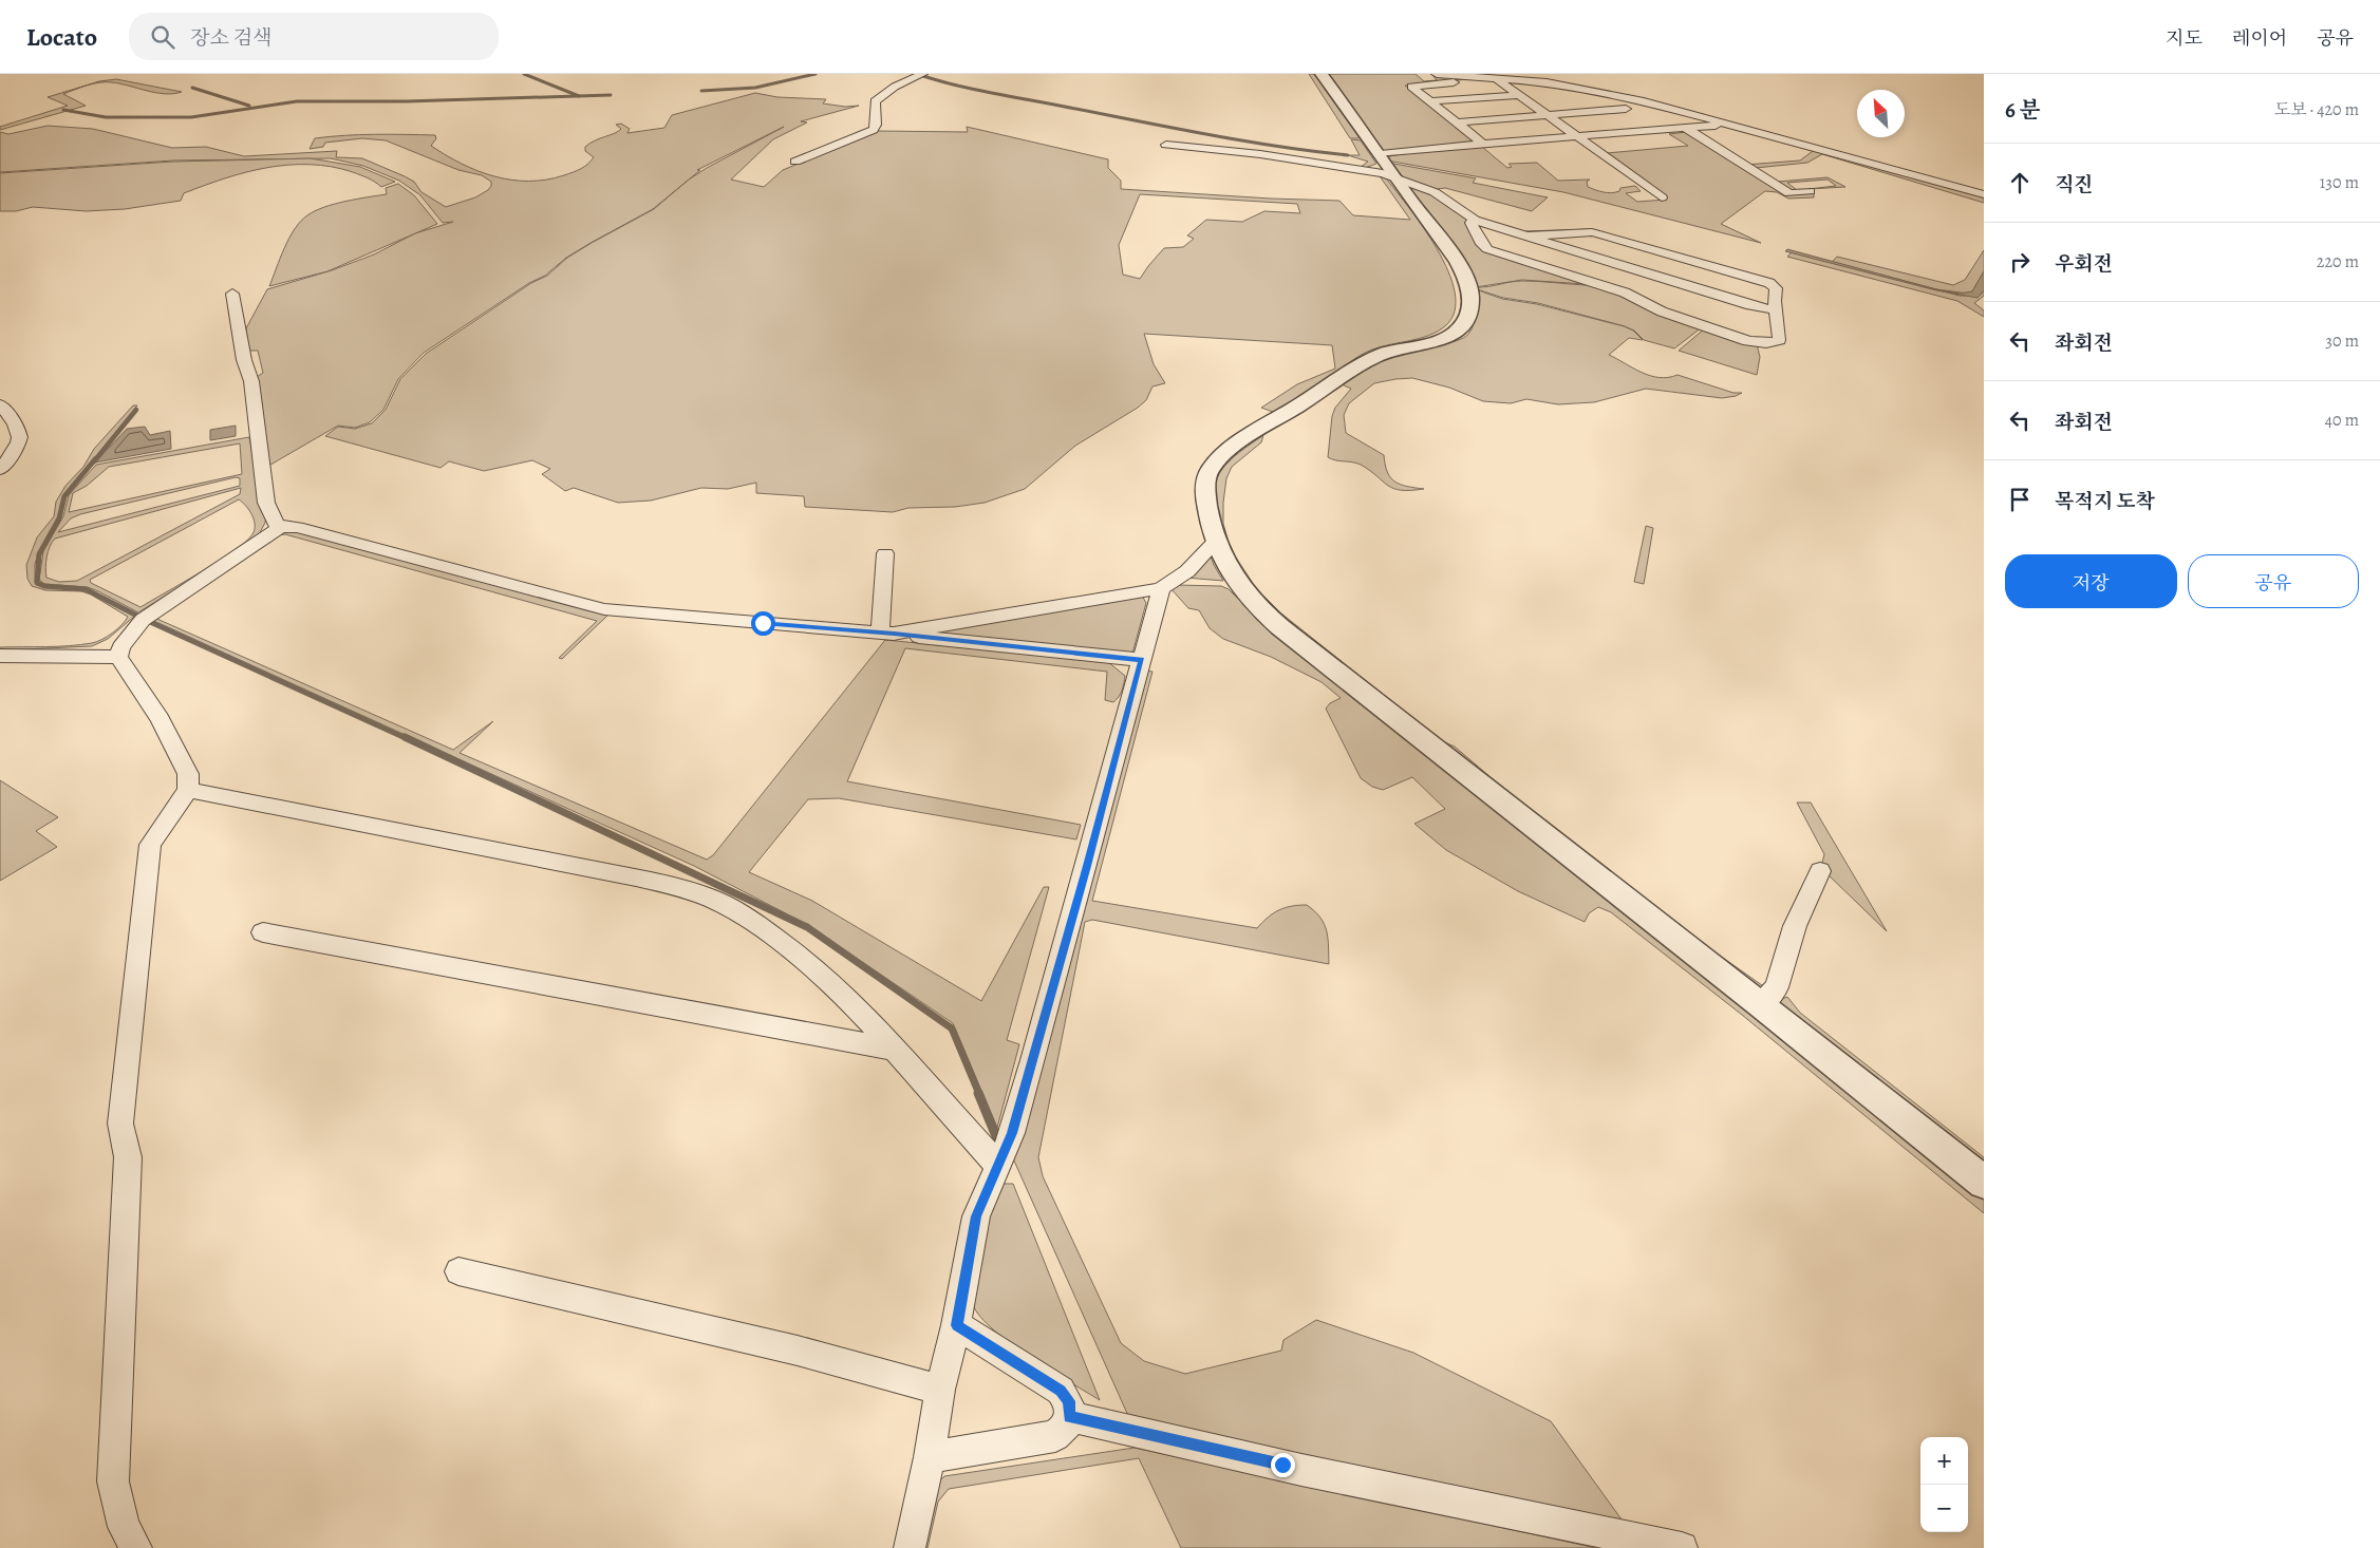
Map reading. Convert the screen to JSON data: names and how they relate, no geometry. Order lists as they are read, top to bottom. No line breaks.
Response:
{"north":"top left","page":{"header":"Locato","search":"장소 검색","nav":["지도","레이어","공유"],"heading":["6 분","도보 · 420 m"],"list":[["직진","130 m"],["우회전","220 m"],["좌회전","30 m"],["좌회전","40 m"],"목적지 도착"],"buttons":["저장","공유"],"map_buttons":["+","−"]}}
